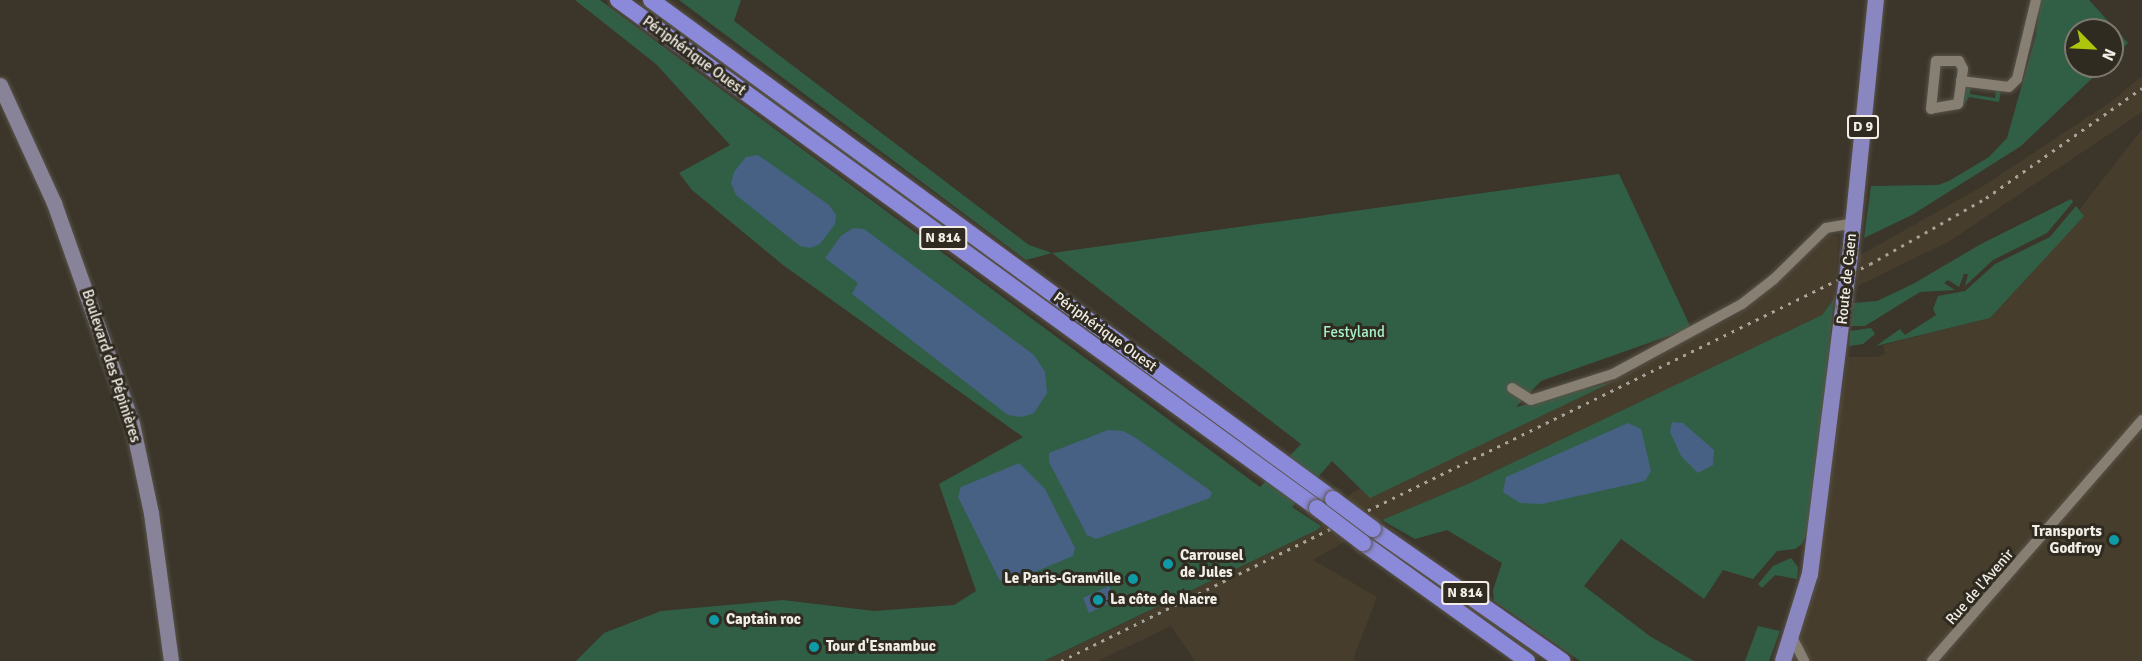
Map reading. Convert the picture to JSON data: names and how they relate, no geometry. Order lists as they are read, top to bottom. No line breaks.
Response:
{"streets":{"highway":["Périphérique Ouest","N 814"],"main road":["D 9","Route de Caen","Boulevard des Pépinières"],"street":["Rue de l'Avenir"]},"parks":["Festyland"],"places":["Transports Godfroy","Carrousel de Jules","Le Paris-Granville","La côte de Nacre","Captain roc","Tour d'Esnambuc"],"north":"bottom right"}
